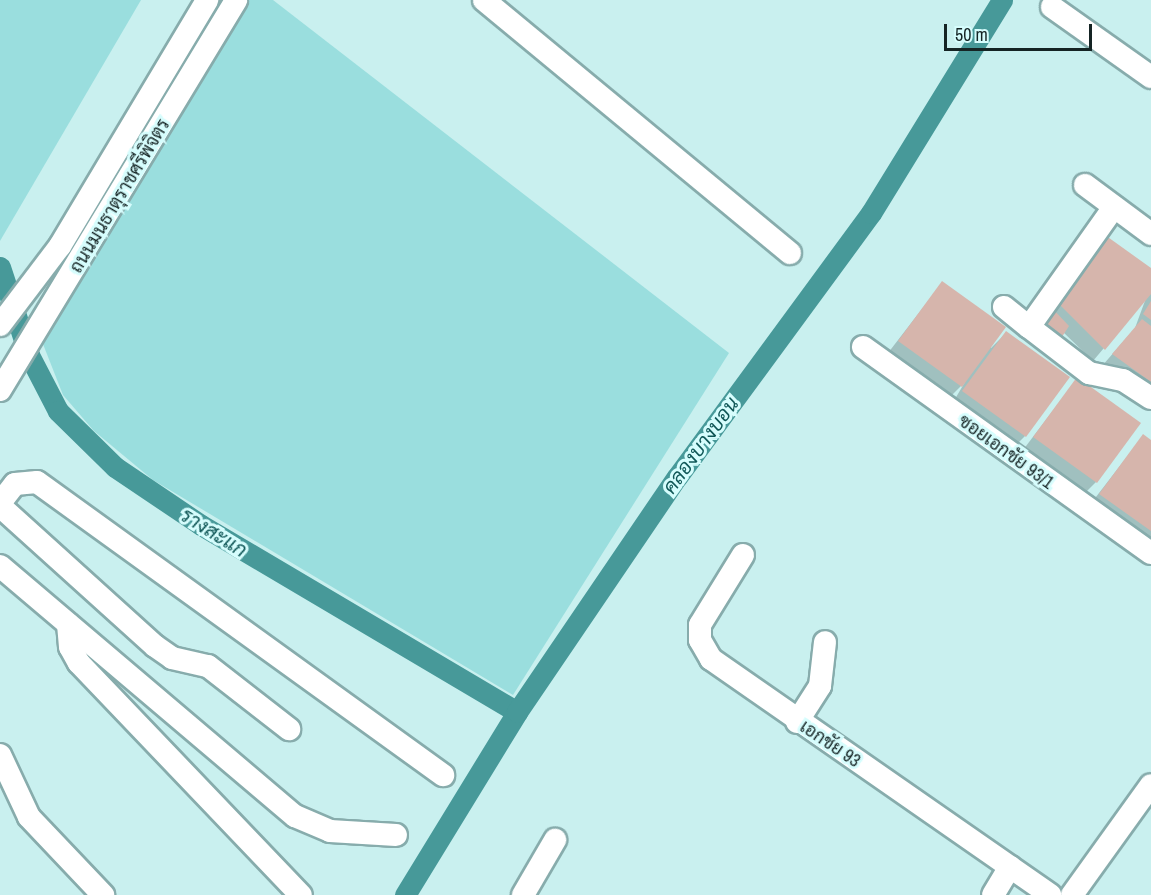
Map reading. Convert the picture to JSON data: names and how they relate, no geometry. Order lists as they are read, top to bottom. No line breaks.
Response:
{"streets":{"street":["ถนนมนธาตุราชศรีพิจิตร","ซอยเอกชัย 93/1","เอกชัย 93"]},"water":["คลองบางบอน","รางสะแก"],"scale_bar":"50 m"}
